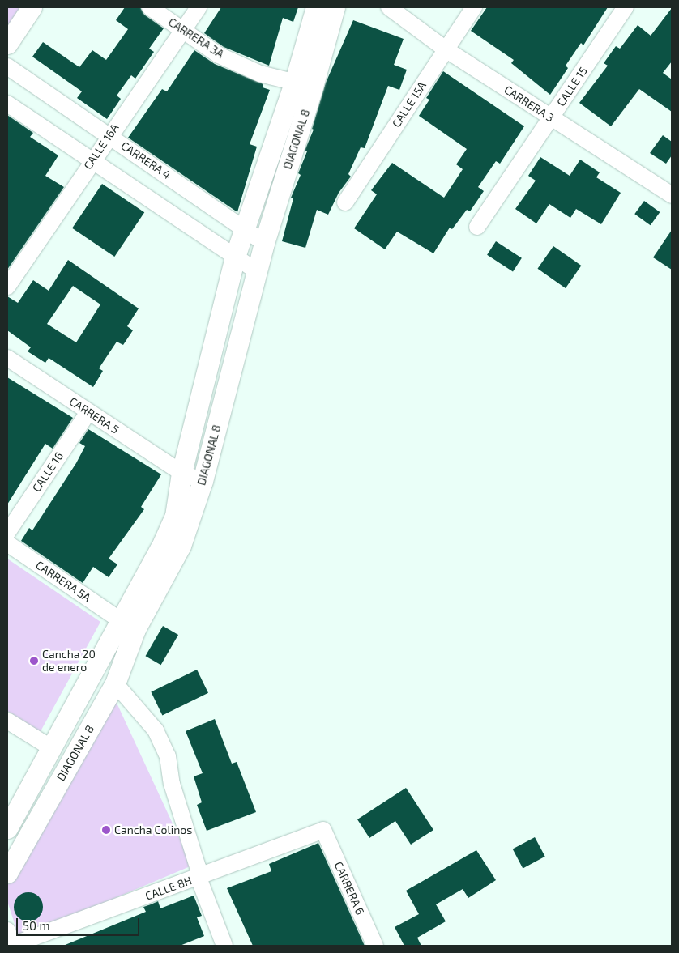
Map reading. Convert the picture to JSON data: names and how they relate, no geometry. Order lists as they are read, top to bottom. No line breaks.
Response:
{"streets":{"street":["CARRERA 3A","CALLE 15","CARRERA 3","CALLE 15A","DIAGONAL 8","CALLE 16A","CARRERA 4","CARRERA 5","CALLE 16","CARRERA 5A","CALLE 8H","CARRERA 6"]},"crossings":[["CARRERA 3A","DIAGONAL 8"],["CARRERA 3A","CALLE 16A"],["CALLE 15","CARRERA 3"],["CARRERA 3","CALLE 15A"],["DIAGONAL 8","CARRERA 4"],["DIAGONAL 8","CARRERA 5"],["DIAGONAL 8","CARRERA 5A"],["CALLE 16A","CARRERA 4"],["CARRERA 5","CALLE 16"],["CALLE 8H","CARRERA 6"]],"places":["Cancha 20 de enero","Cancha Colinos"],"scale_bar":"50 m"}
